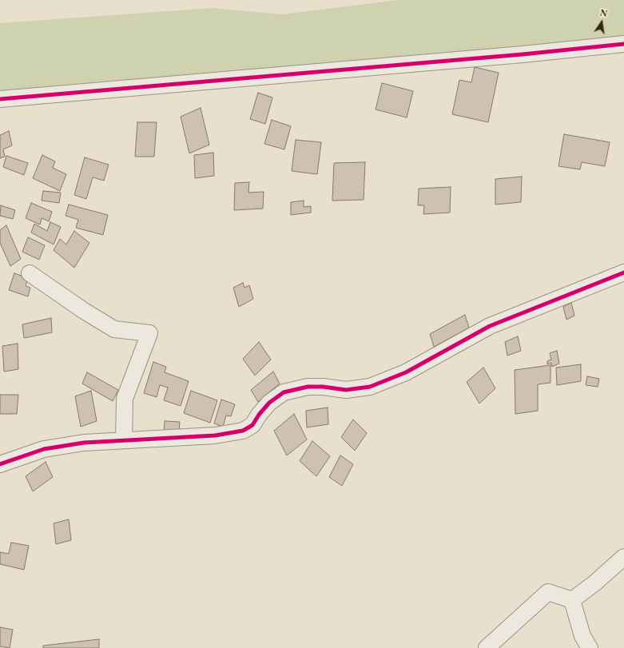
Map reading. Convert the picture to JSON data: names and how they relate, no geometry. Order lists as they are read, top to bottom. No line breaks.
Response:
{"north":"top"}
